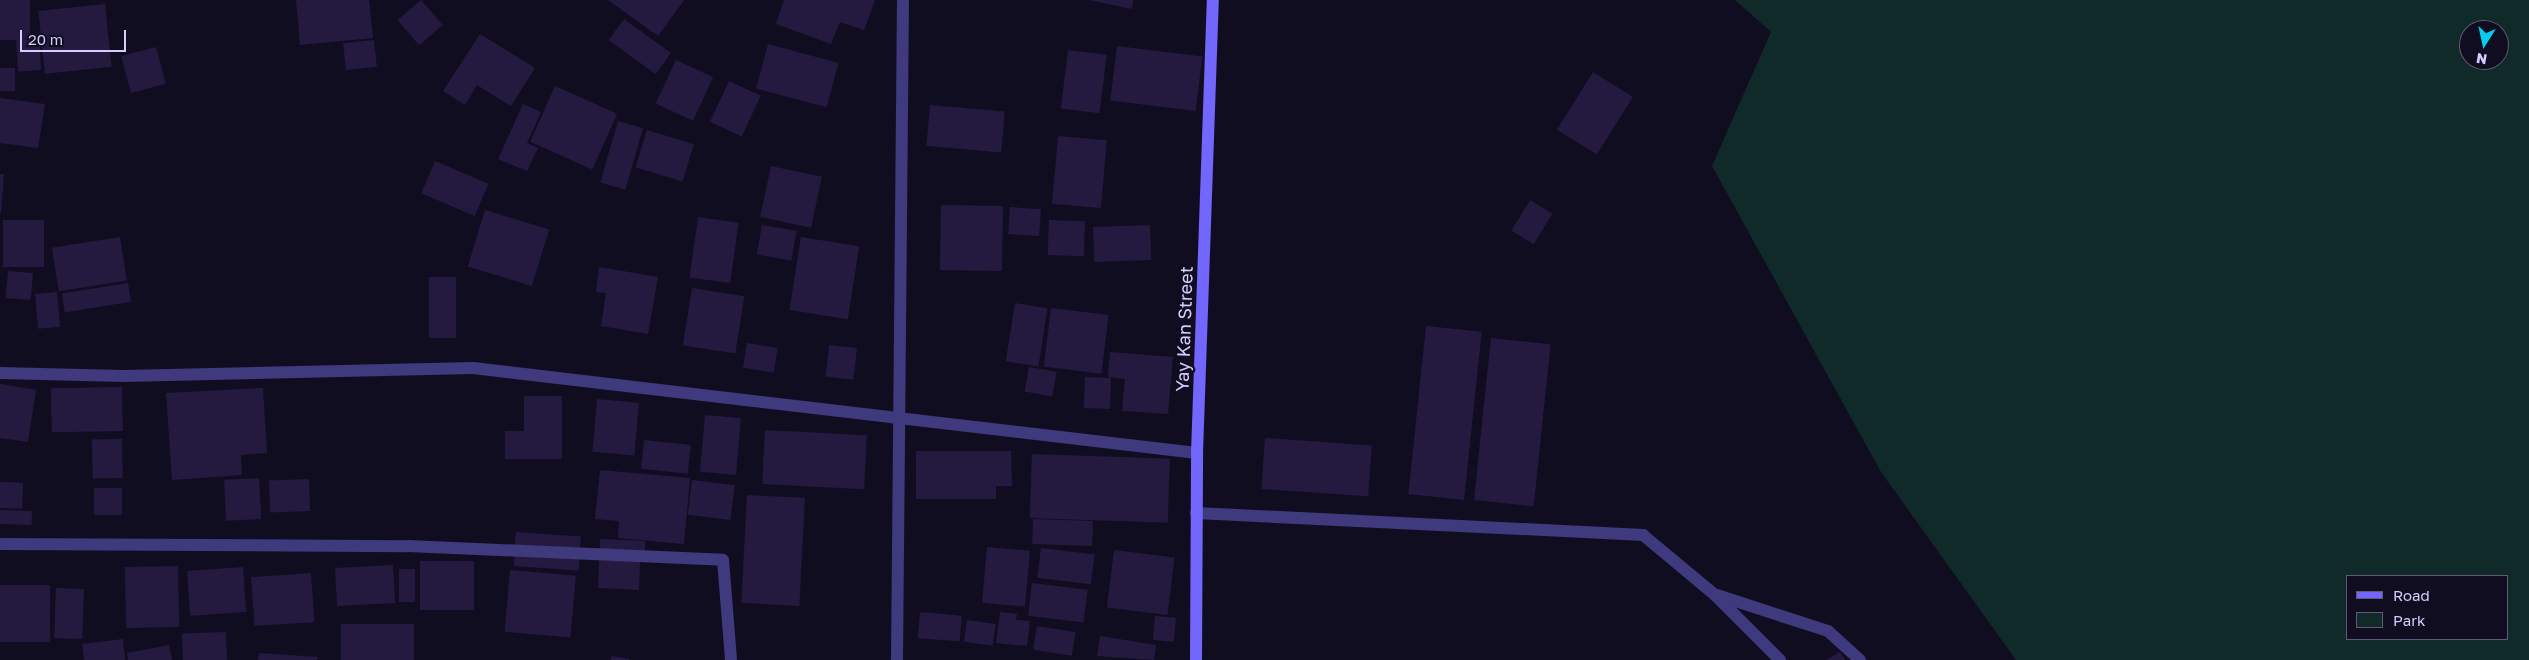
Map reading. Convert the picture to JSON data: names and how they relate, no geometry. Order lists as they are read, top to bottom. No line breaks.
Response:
{"streets":{"main road":["Yay Kan Street"]},"legend":["Road","Park"],"scale_bar":"20 m","north":"bottom"}
